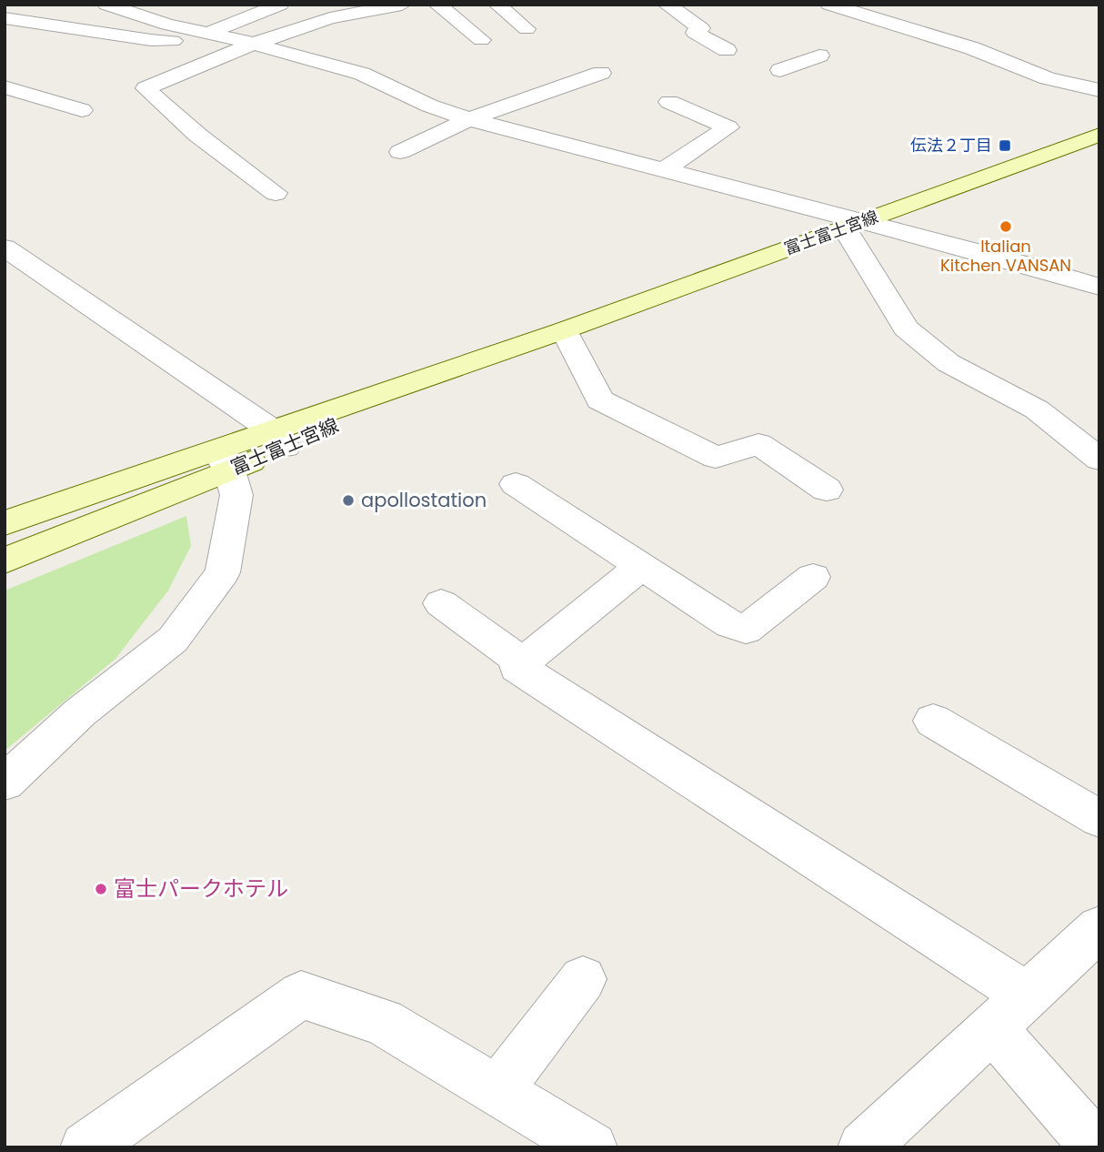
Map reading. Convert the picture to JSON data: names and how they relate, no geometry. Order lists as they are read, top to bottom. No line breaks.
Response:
{"streets":{"main road":["富士富士宮線"]},"places":{"transit":["伝法２丁目"],"other":["Italian Kitchen VANSAN","apollostation","富士パークホテル"]}}
